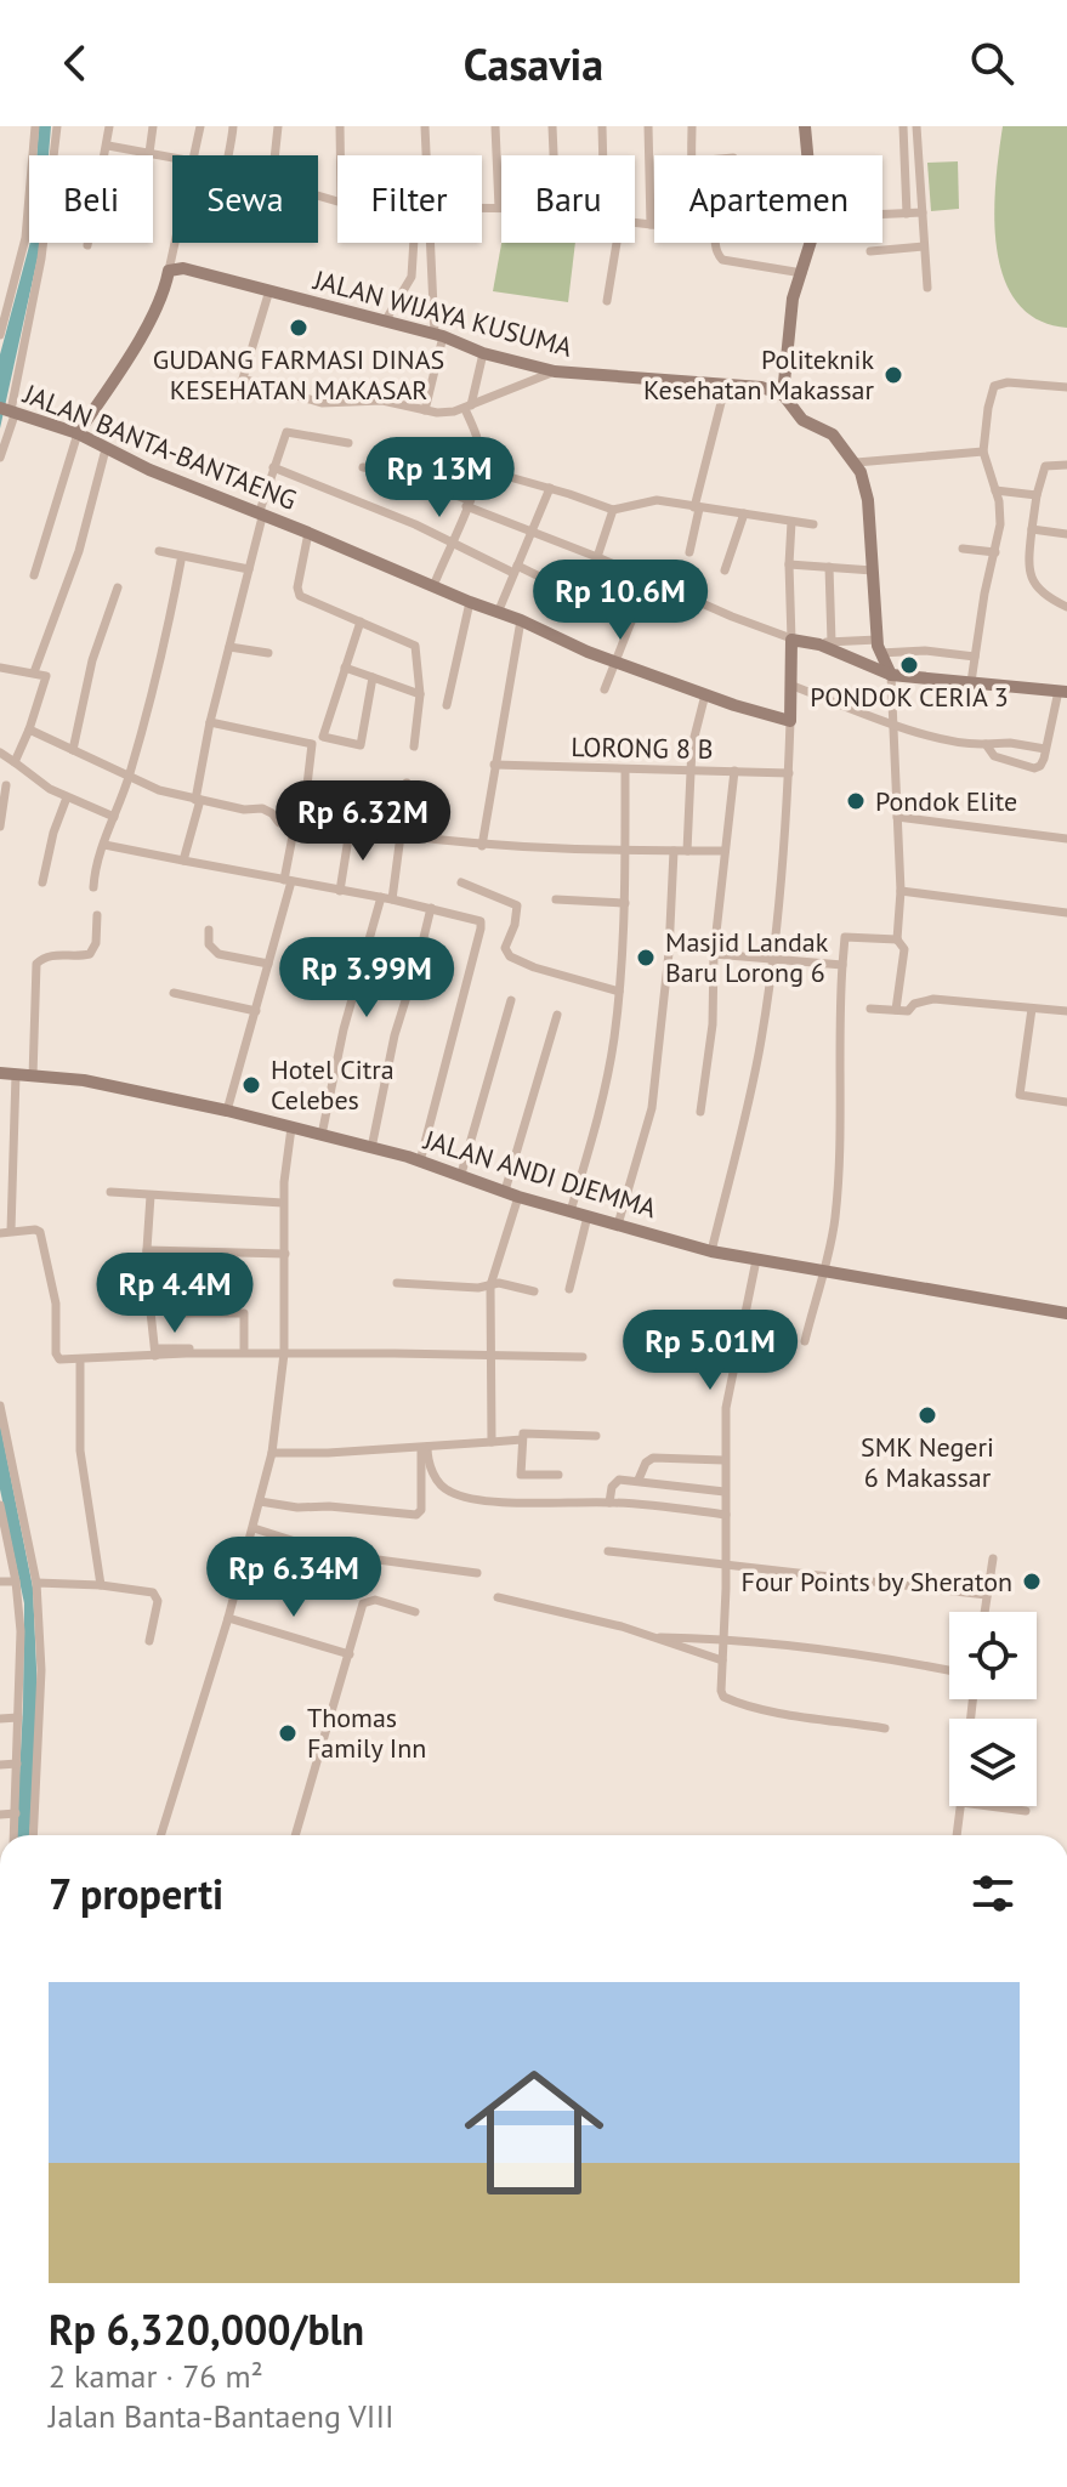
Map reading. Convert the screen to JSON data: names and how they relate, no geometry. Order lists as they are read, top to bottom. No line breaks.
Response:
{"streets":{"street":["JALAN WIJAYA KUSUMA","JALAN BANTA-BANTAENG","LORONG 8 B","JALAN ANDI DJEMMA"]},"places":["GUDANG FARMASI DINAS KESEHATAN MAKASAR","Politeknik Kesehatan Makassar","PONDOK CERIA 3","Pondok Elite","Masjid Landak Baru Lorong 6","Hotel Citra Celebes","SMK Negeri 6 Makassar","Four Points by Sheraton","Thomas Family Inn"],"page":{"header":"Casavia","chip":["Beli","Sewa","Filter","Baru","Apartemen"],"price":["Rp 13M","Rp 10.6M","Rp 6.32M","Rp 3.99M","Rp 4.4M","Rp 5.01M","Rp 6.34M"],"heading":"7 properti","list":[{"name":"Rp 6,320,000/bln","note":"2 kamar · 76 m² · Jalan Banta-Bantaeng VIII"}]}}
